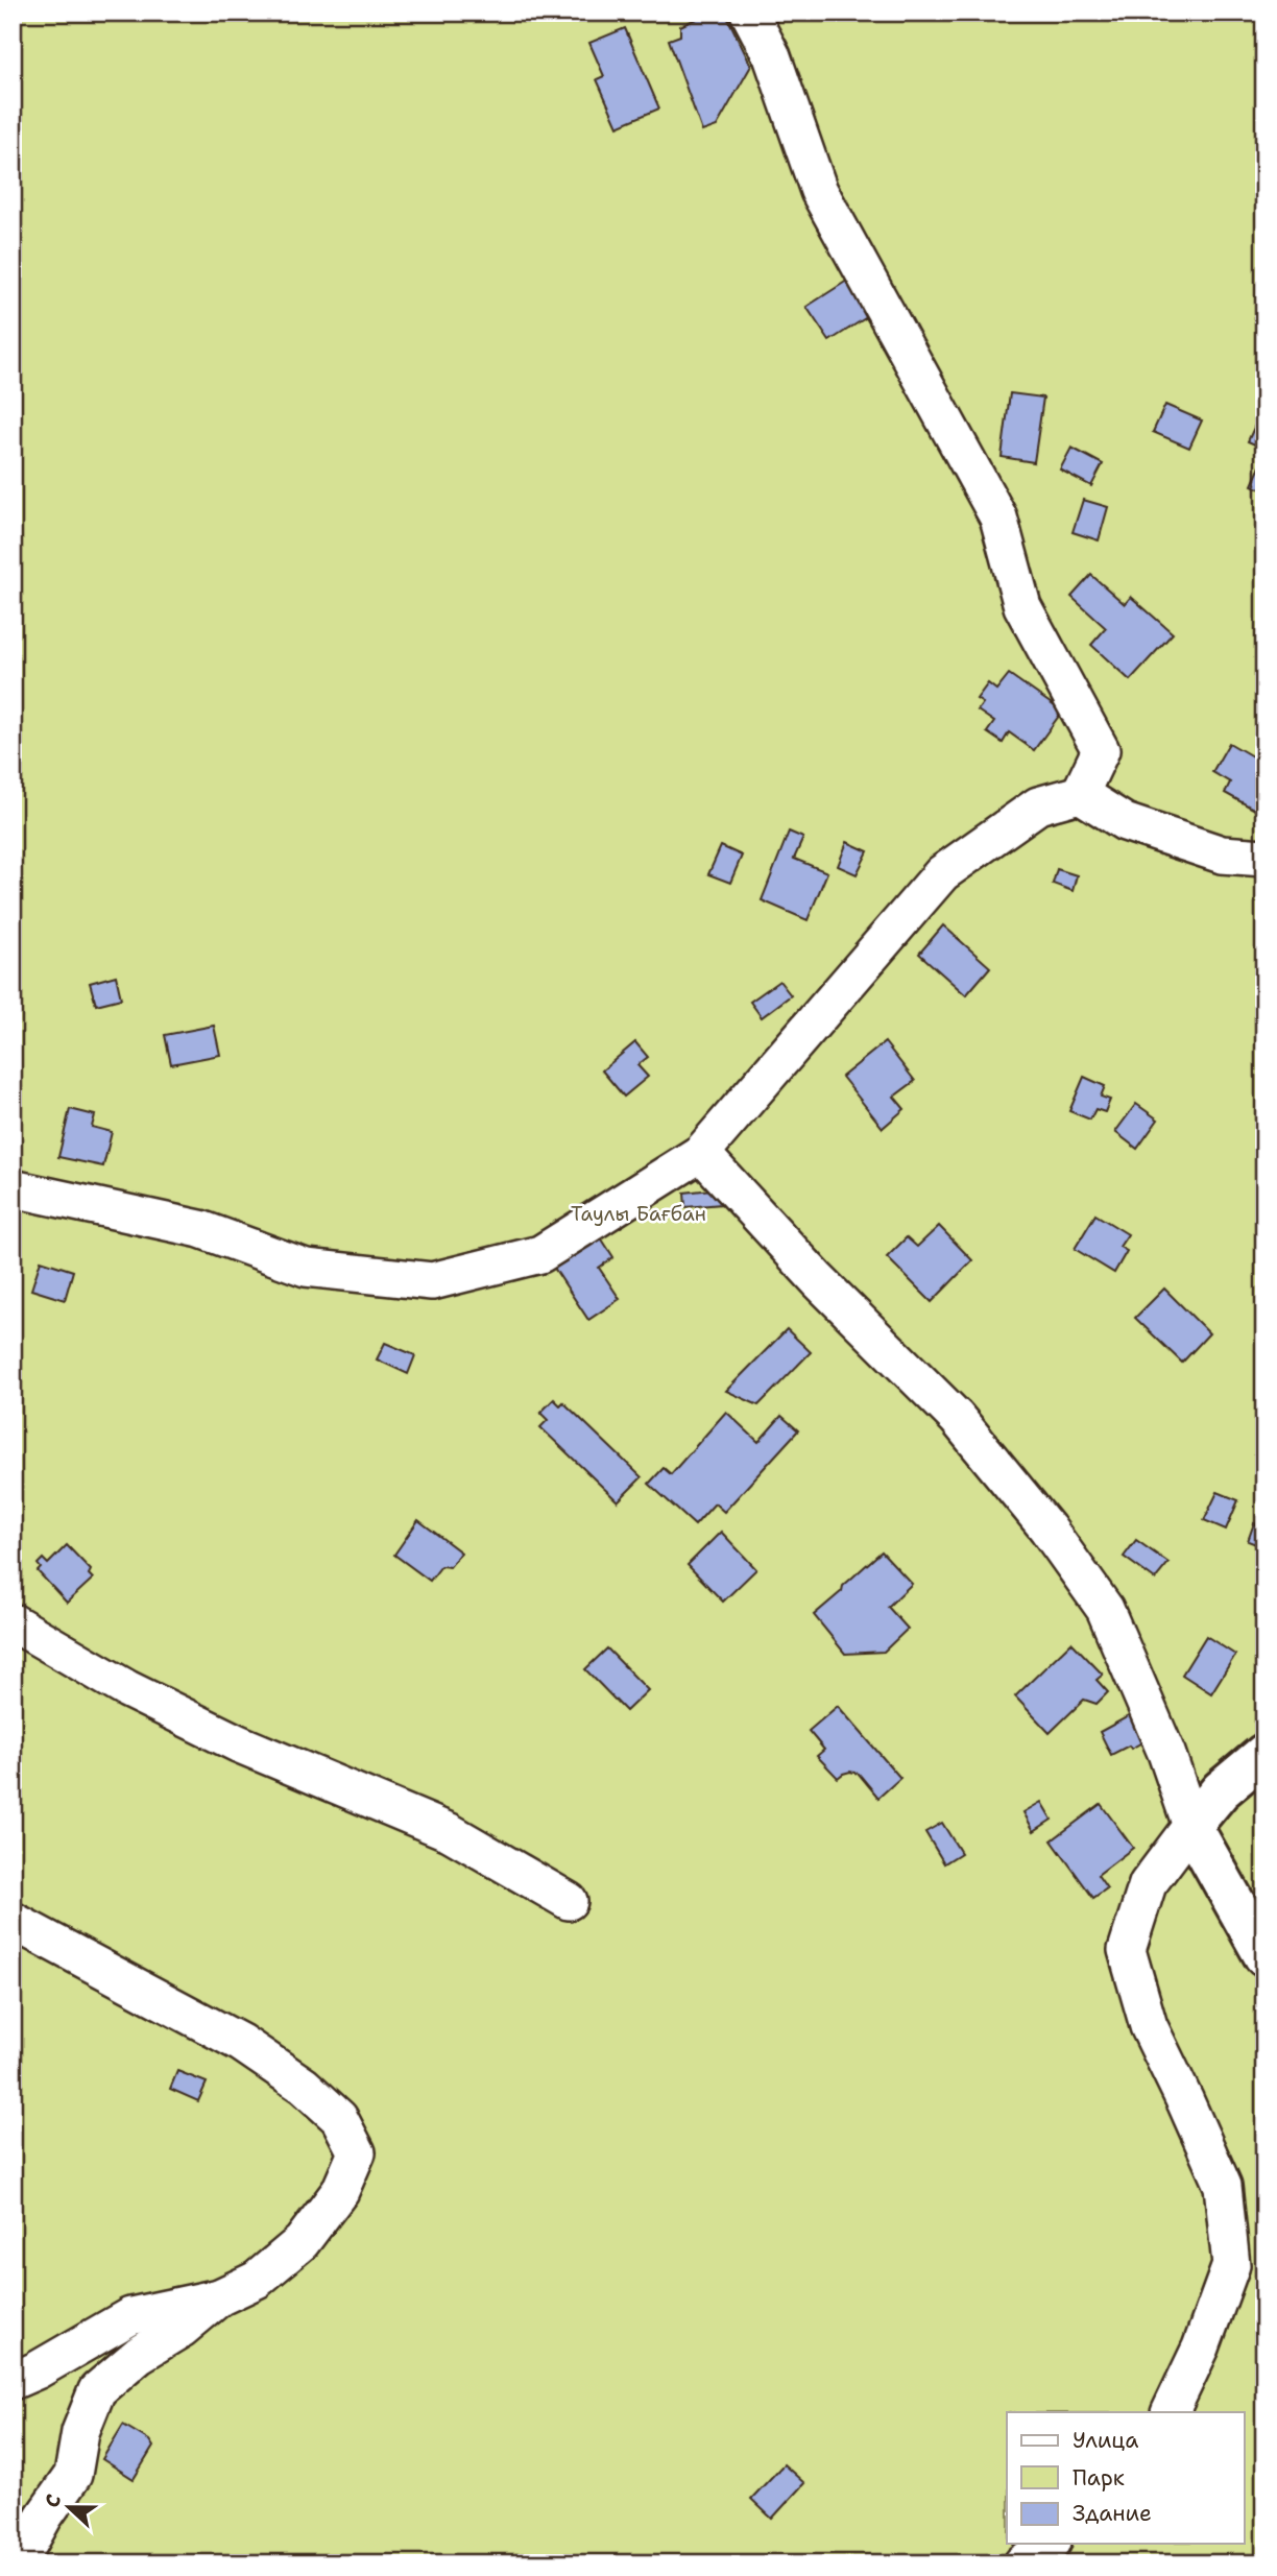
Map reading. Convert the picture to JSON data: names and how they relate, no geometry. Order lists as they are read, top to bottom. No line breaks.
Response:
{"parks":["Таулы Бағбан"],"legend":["Улица","Парк","Здание"],"north":"left"}
